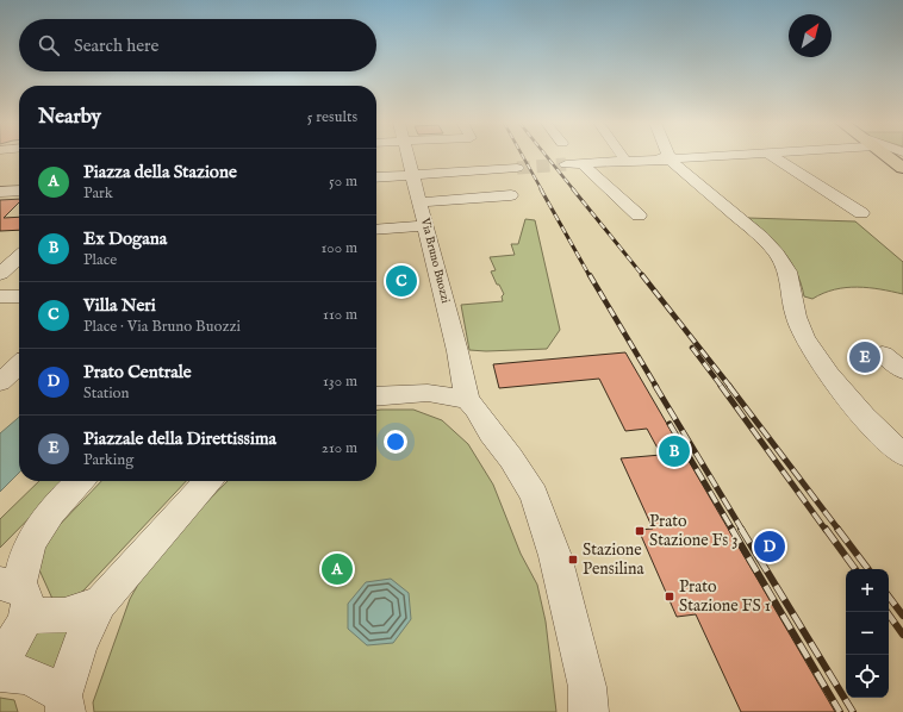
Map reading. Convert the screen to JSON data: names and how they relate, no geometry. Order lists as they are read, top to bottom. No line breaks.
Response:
{"streets":{"street":["Via Bruno Buozzi"]},"places":{"transit":["Prato Stazione Fs 3","Stazione Pensilina","Prato Stazione FS 1"]},"north":"top right","page":{"search":"Search here","heading":["Nearby","5 results"],"list":[{"mark":"A","name":"Piazza della Stazione","note":"Park","value":"50 m"},{"mark":"B","name":"Ex Dogana","note":"Place","value":"100 m"},{"mark":"C","name":"Villa Neri","note":"Place · Via Bruno Buozzi","value":"110 m"},{"mark":"D","name":"Prato Centrale","note":"Station","value":"130 m"},{"mark":"E","name":"Piazzale della Direttissima","note":"Parking","value":"210 m"}],"pins":["C","E","B","D","A"],"map_buttons":["+","−"]}}
